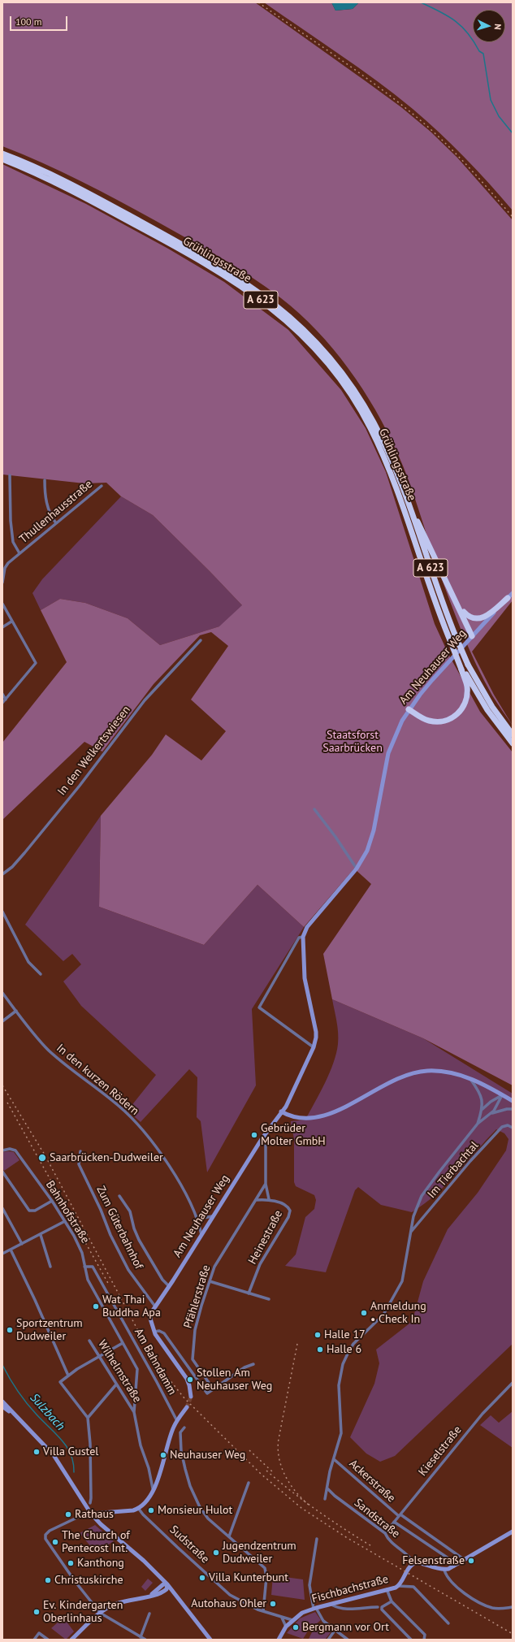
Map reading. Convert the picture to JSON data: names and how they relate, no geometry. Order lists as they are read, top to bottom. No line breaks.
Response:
{"streets":{"highway":["Grühlingsstraße","A 623"],"street":["Thullenhausstraße","Am Neuhauser Weg","In den Welkertswiesen","In den kurzen Rödern","Im Tierbachtal","Bahnhofstraße","Zum Güterbahnhof","Heinestraße","Pfählerstraße","Am Bahndamm","Wilhelmstraße","Kieselstraße","Ackerstraße","Sandstraße","Sudstraße","Fischbachstraße"]},"crossings":[["Grühlingsstraße","A 623"],["Am Neuhauser Weg","In den kurzen Rödern"],["Am Neuhauser Weg","Zum Güterbahnhof"],["Im Tierbachtal","Ackerstraße"],["Im Tierbachtal","Sandstraße"],["Bahnhofstraße","Am Bahndamm"],["Bahnhofstraße","Wilhelmstraße"],["Kieselstraße","Ackerstraße"],["Kieselstraße","Sandstraße"],["Sandstraße","Fischbachstraße"],["Sudstraße","Fischbachstraße"]],"water":["Sulzbach"],"parks":["Staatsforst Saarbrücken"],"places":["Gebrüder Molter GmbH","Saarbrücken-Dudweiler","Wat Thai Buddha Apa","Anmeldung • Check In","Sportzentrum Dudweiler","Halle 17","Halle 6","Stollen Am Neuhauser Weg","Villa Gustel","Neuhauser Weg","Monsieur Hulot","Rathaus","The Church of Pentecost Int.","Jugendzentrum Dudweiler","Felsenstraße","Kanthong","Villa Kunterbunt","Christuskirche","Autohaus Ohler","Ev. Kindergarten Oberlinhaus","Bergmann vor Ort"],"scale_bar":"100 m","north":"right"}
